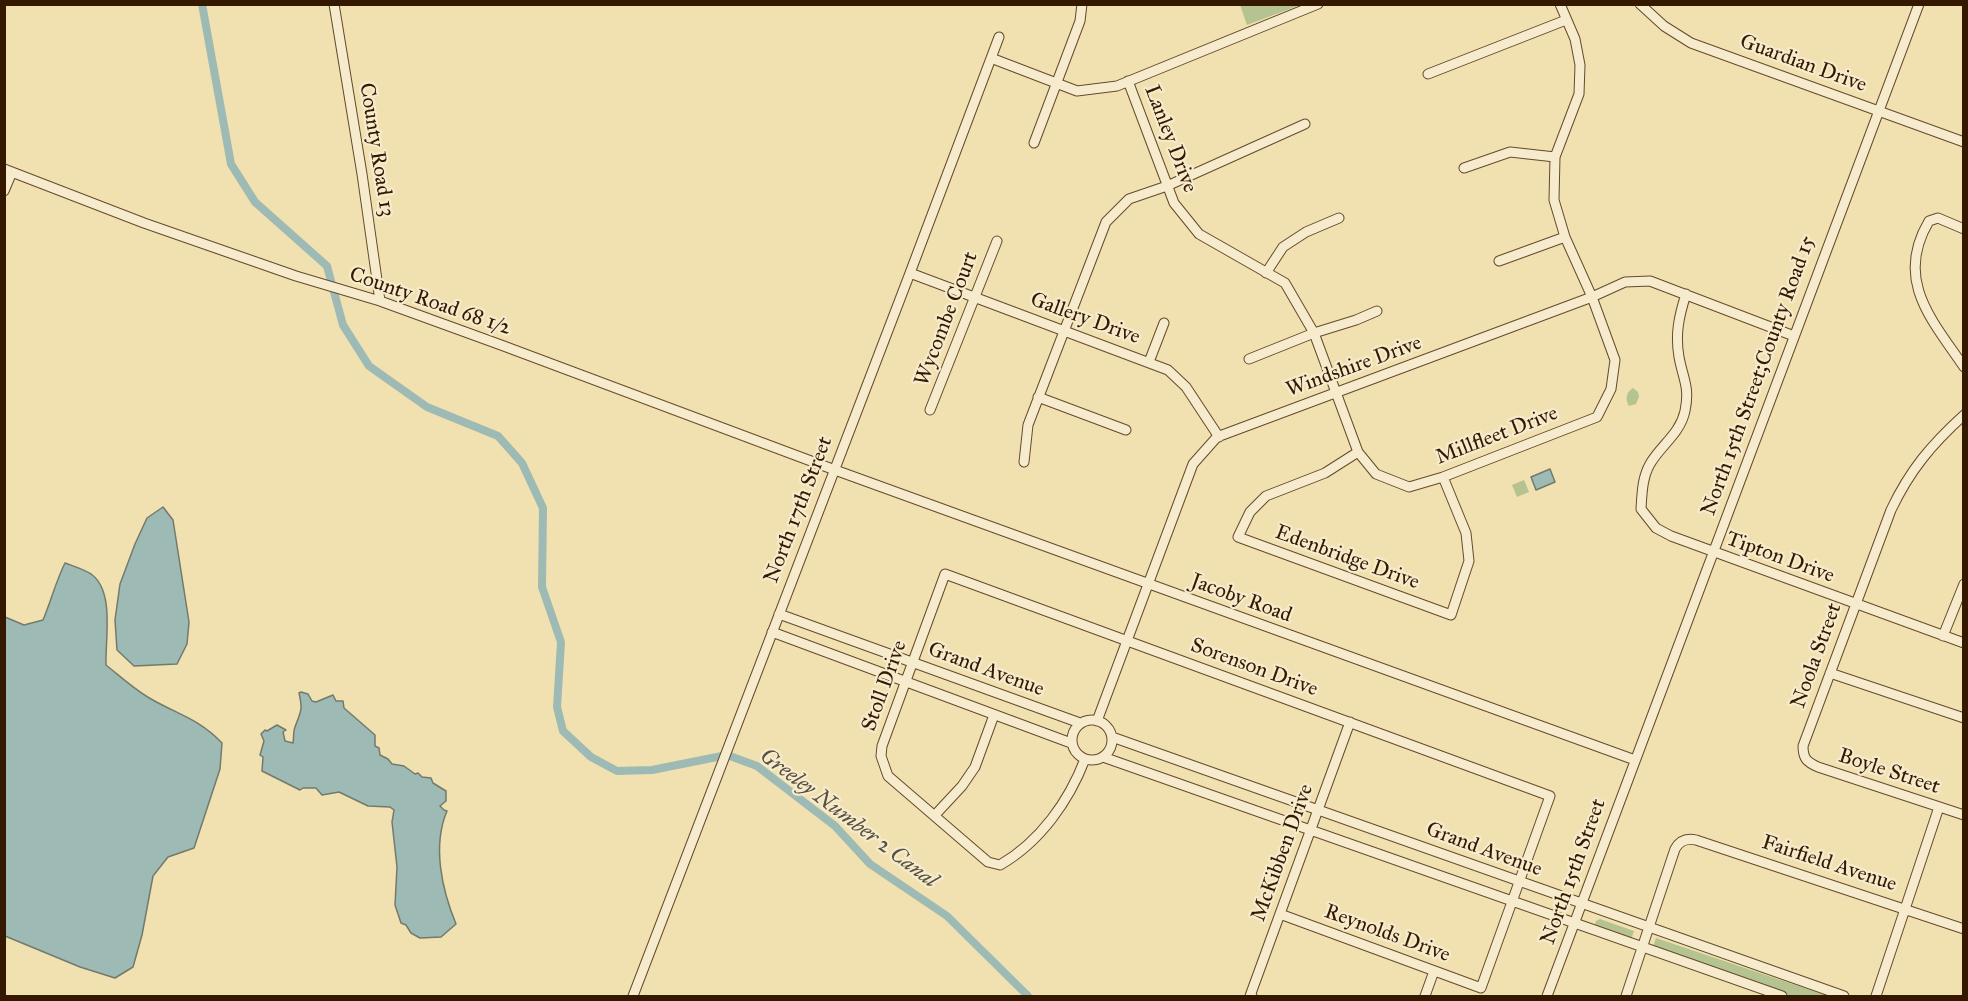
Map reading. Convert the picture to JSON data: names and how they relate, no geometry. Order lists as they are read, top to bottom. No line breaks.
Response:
{"streets":{"street":["Guardian Drive","Lanley Drive","County Road 13","County Road 68 1/2","Wycombe Court","Gallery Drive","Windshire Drive","North 15th Street;County Road 15","Millfleet Drive","North 17th Street","Edenbridge Drive","Tipton Drive","Jacoby Road","Noola Street","Sorenson Drive","Grand Avenue","Stoll Drive","Boyle Street","McKibben Drive","Fairfield Avenue","North 15th Street","Reynolds Drive"]},"crossings":[["Guardian Drive","North 15th Street;County Road 15"],["Lanley Drive","Windshire Drive"],["Lanley Drive","Millfleet Drive"],["County Road 13","County Road 68 1/2"],["County Road 68 1/2","North 17th Street"],["County Road 68 1/2","Jacoby Road"],["Wycombe Court","Gallery Drive"],["Gallery Drive","Windshire Drive"],["Gallery Drive","North 17th Street"],["Windshire Drive","North 15th Street;County Road 15"],["Windshire Drive","Millfleet Drive"],["Windshire Drive","Tipton Drive"],["Windshire Drive","Jacoby Road"],["Windshire Drive","Sorenson Drive"],["Windshire Drive","Grand Avenue"],["Windshire Drive","Stoll Drive"],["North 15th Street;County Road 15","Tipton Drive"],["North 15th Street;County Road 15","Jacoby Road"],["North 15th Street;County Road 15","North 15th Street"],["Millfleet Drive","Edenbridge Drive"],["North 17th Street","Jacoby Road"],["North 17th Street","Grand Avenue"],["Tipton Drive","Noola Street"],["Jacoby Road","North 15th Street"],["Noola Street","Boyle Street"],["Sorenson Drive","Grand Avenue"],["Sorenson Drive","Stoll Drive"],["Sorenson Drive","McKibben Drive"],["Grand Avenue","Stoll Drive"],["Grand Avenue","McKibben Drive"],["Grand Avenue","Fairfield Avenue"],["Grand Avenue","North 15th Street"],["Grand Avenue","Reynolds Drive"],["McKibben Drive","Reynolds Drive"]],"water":["Greeley Number 2 Canal"]}
